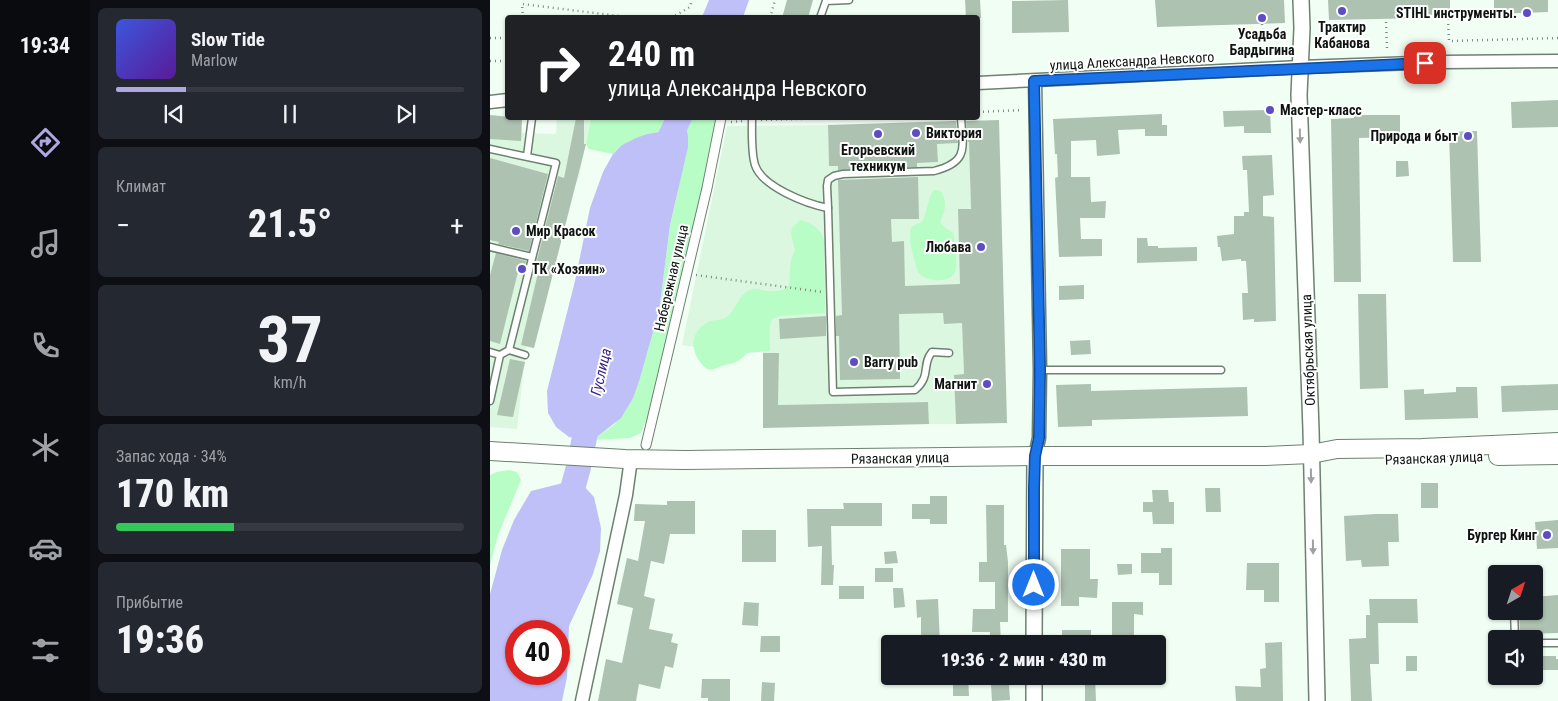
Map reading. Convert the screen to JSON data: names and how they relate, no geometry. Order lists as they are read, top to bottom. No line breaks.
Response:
{"streets":{"main road":["Рязанская улица"],"street":["улица Александра Невского","Набережная улица","Октябрьская улица"]},"crossings":[["улица Александра Невского","Октябрьская улица"],["Октябрьская улица","Рязанская улица"]],"one_way":["Октябрьская улица"],"water":["Гуслица"],"places":["Трактир Кабанова","STIHL инструменты.","Усадьба Бардыгина","Мастер-класс","Виктория","Егорьевский техникум","Природа и быт","Мир Красок","Любава","ТК «Хозяин»","Barry pub","Магнит","Бургер Кинг"],"north":"top right","page":{"tabs":"19:34","turn":["240 m","улица Александра Невского"],"song":["Slow Tide","Marlow"],"tile":["Климат",["37","km/h"],["Запас хода · 34%","170 km"],["Прибытие","19:36"]],"heat":["−","21.5°","+"],"limit":"40","trip":"19:36 · 2 мин · 430 m"}}
